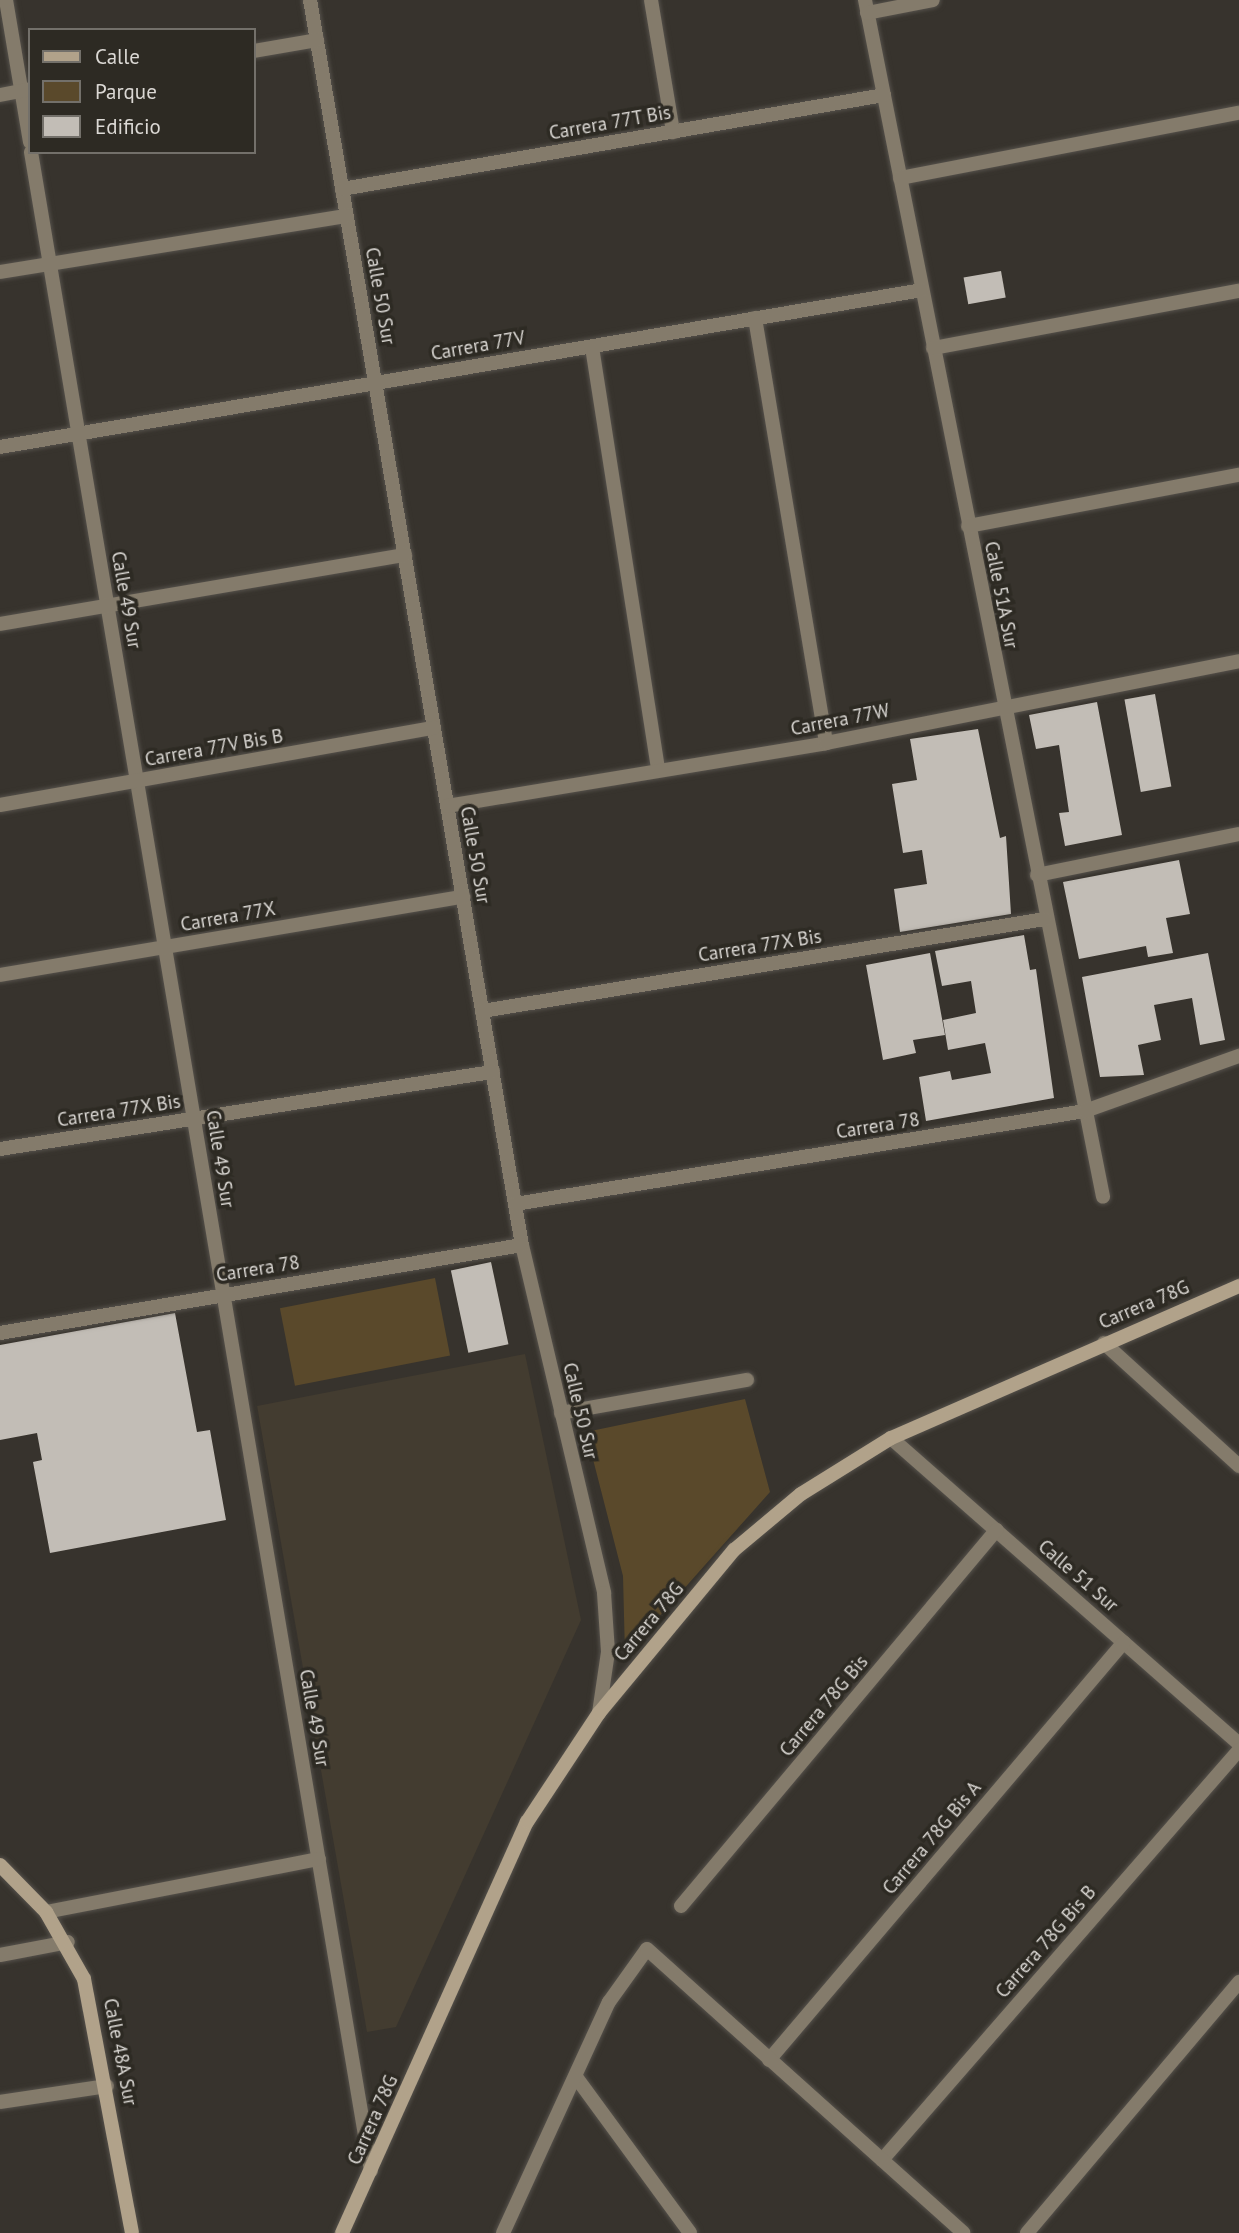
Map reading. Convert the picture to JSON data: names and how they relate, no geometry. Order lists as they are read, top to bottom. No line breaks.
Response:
{"streets":{"street":["Carrera 77T Bis","Calle 50 Sur","Carrera 77V","Calle 51A Sur","Calle 49 Sur","Carrera 77W","Carrera 77V Bis B","Carrera 77X","Carrera 77X Bis","Carrera 78","Carrera 78G","Calle 51 Sur","Carrera 78G Bis","Carrera 78G Bis A","Carrera 78G Bis B","Calle 48A Sur"]},"crossings":[["Carrera 77T Bis","Calle 50 Sur"],["Carrera 77T Bis","Calle 51A Sur"],["Calle 50 Sur","Carrera 77V"],["Calle 50 Sur","Carrera 77W"],["Calle 50 Sur","Carrera 77V Bis B"],["Calle 50 Sur","Carrera 77X"],["Calle 50 Sur","Carrera 77X Bis"],["Calle 50 Sur","Carrera 78"],["Calle 50 Sur","Carrera 78G"],["Carrera 77V","Calle 51A Sur"],["Carrera 77V","Calle 49 Sur"],["Calle 51A Sur","Carrera 77W"],["Calle 51A Sur","Carrera 77X Bis"],["Calle 51A Sur","Carrera 78"],["Calle 49 Sur","Carrera 77V Bis B"],["Calle 49 Sur","Carrera 77X"],["Calle 49 Sur","Carrera 77X Bis"],["Calle 49 Sur","Carrera 78"],["Calle 49 Sur","Carrera 78G"],["Carrera 78G","Calle 51 Sur"],["Calle 51 Sur","Carrera 78G Bis"],["Calle 51 Sur","Carrera 78G Bis A"]],"legend":["Calle","Parque","Edificio"]}
